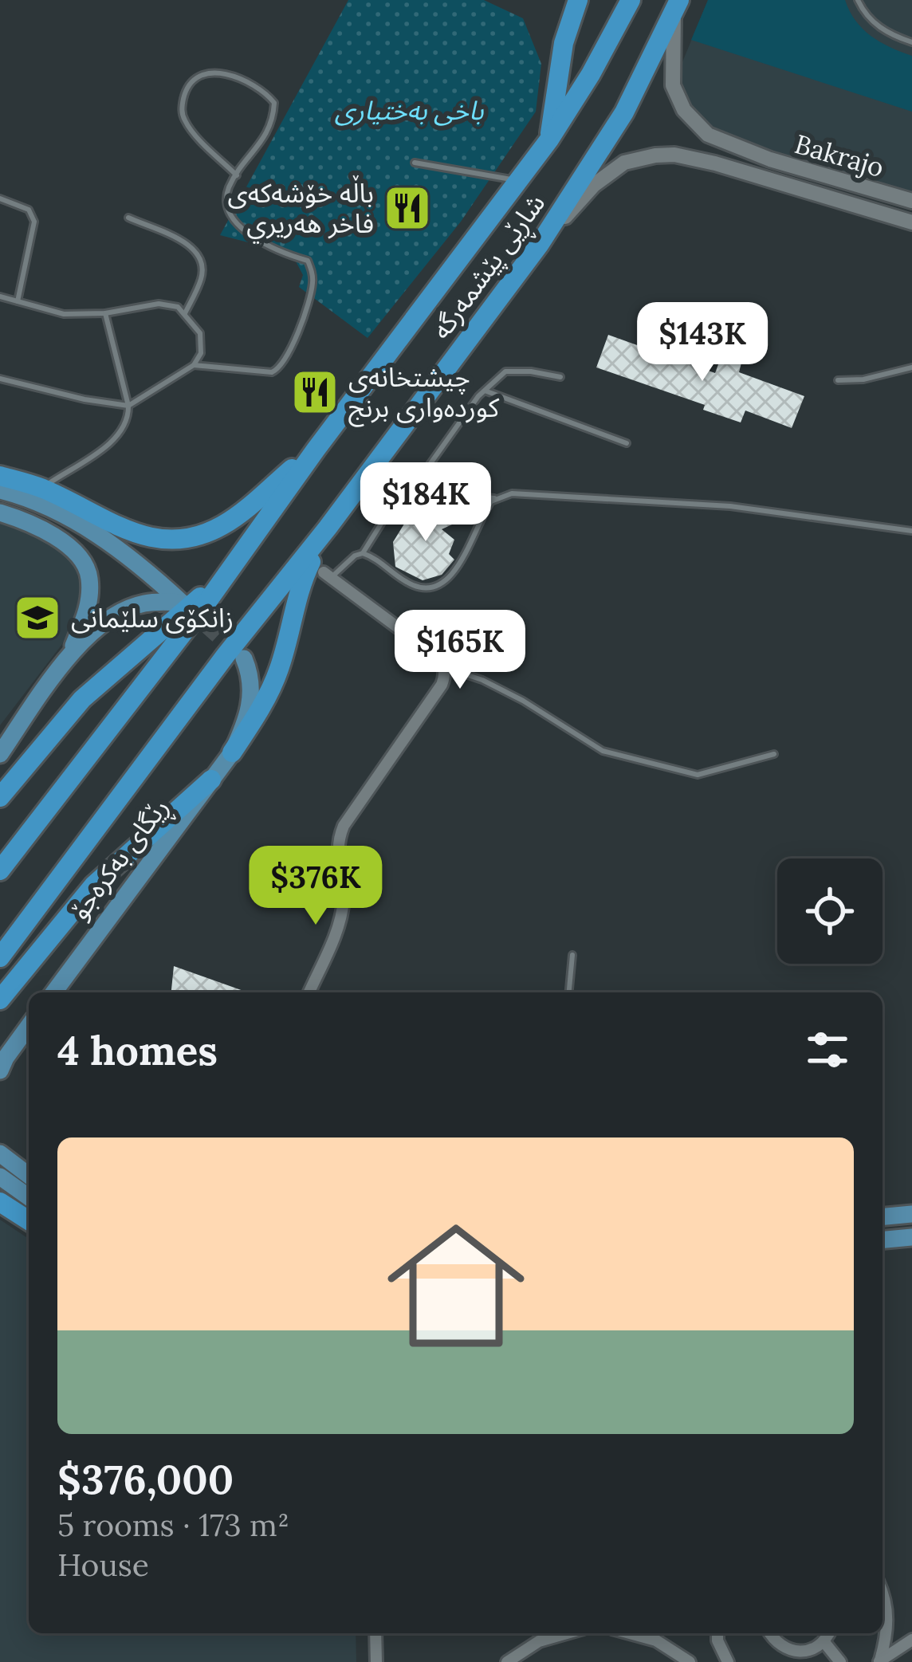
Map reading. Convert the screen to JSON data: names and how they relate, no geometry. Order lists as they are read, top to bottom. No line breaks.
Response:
{"streets":{"highway":["شاڕێی پێشمەرگە"],"main road":["Bakrajo","ڕێگای بەکرەجۆ"]},"crossings":[["Bakrajo","شاڕێی پێشمەرگە"]],"parks":["باخی بەختیاری"],"places":{"restaurant":["باڵە خۆشەکەی فاخر هەريري","چيشتخانەی کوردەواری برنج"],"school or university":["زانکۆی سلێمانی"]},"page":{"price":["$143K","$184K","$165K","$376K"],"heading":"4 homes","list":[{"name":"$376,000","note":"5 rooms · 173 m² · House"}]}}
